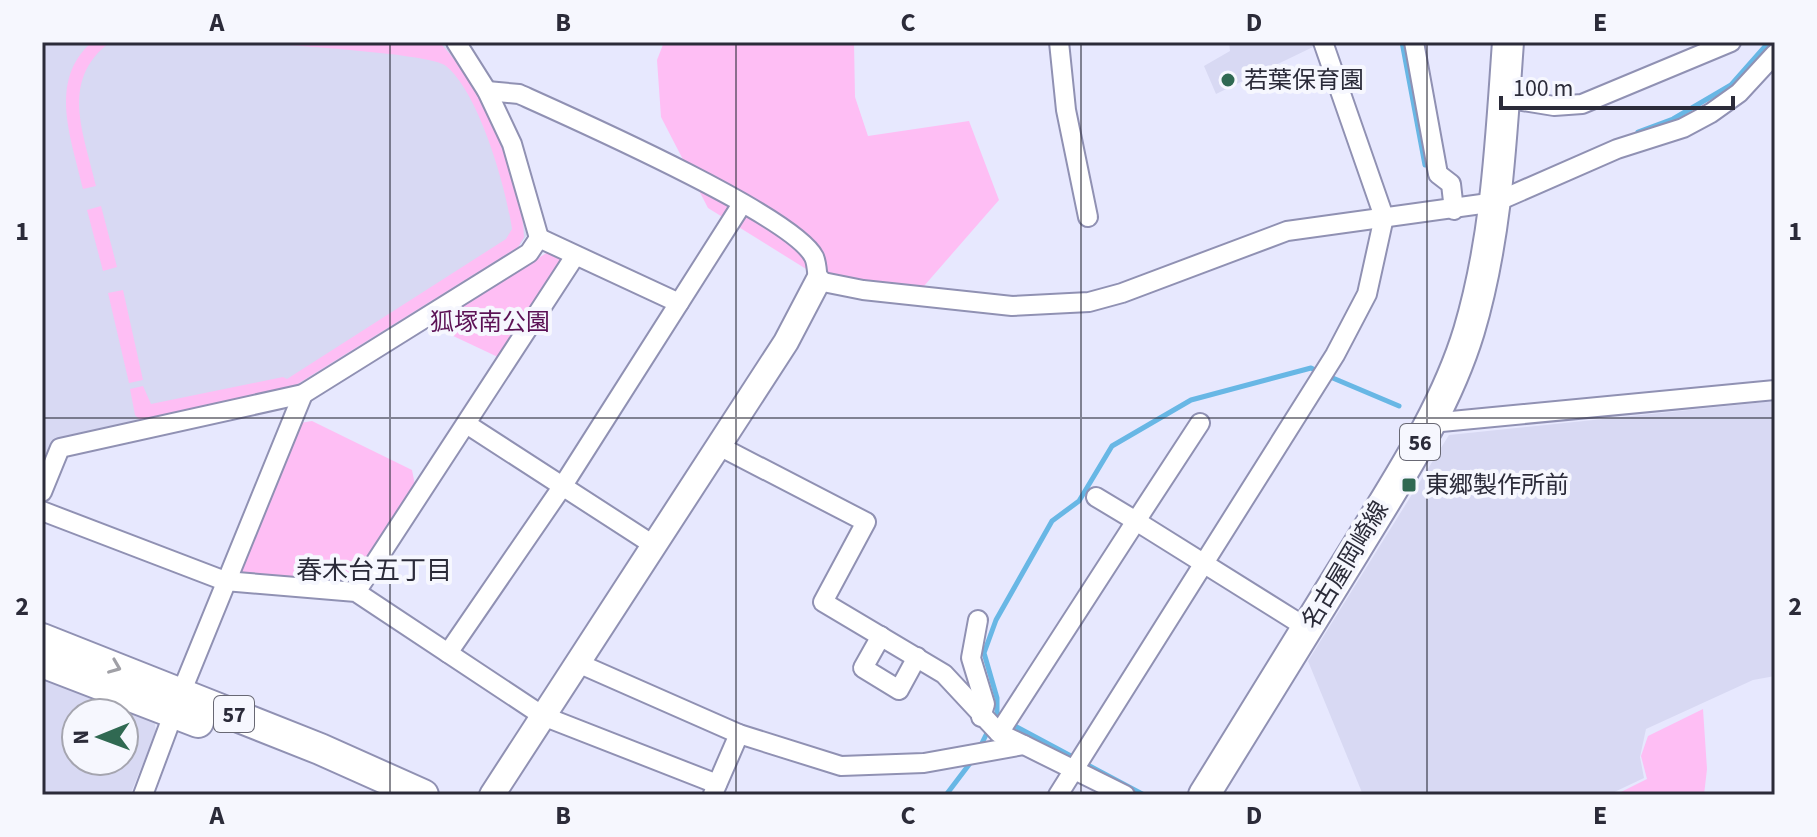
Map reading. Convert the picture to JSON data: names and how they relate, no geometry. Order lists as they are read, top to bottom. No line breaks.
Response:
{"streets":{"main road":["56","名古屋岡崎線","57"]},"districts":["春木台五丁目"],"parks":["狐塚南公園"],"places":{"other":["若葉保育園"],"transit":["東郷製作所前"]},"scale_bar":"100 m","north":"left","grid":{"columns":["A","B","C","D","E"],"rows":["1","2"]}}
